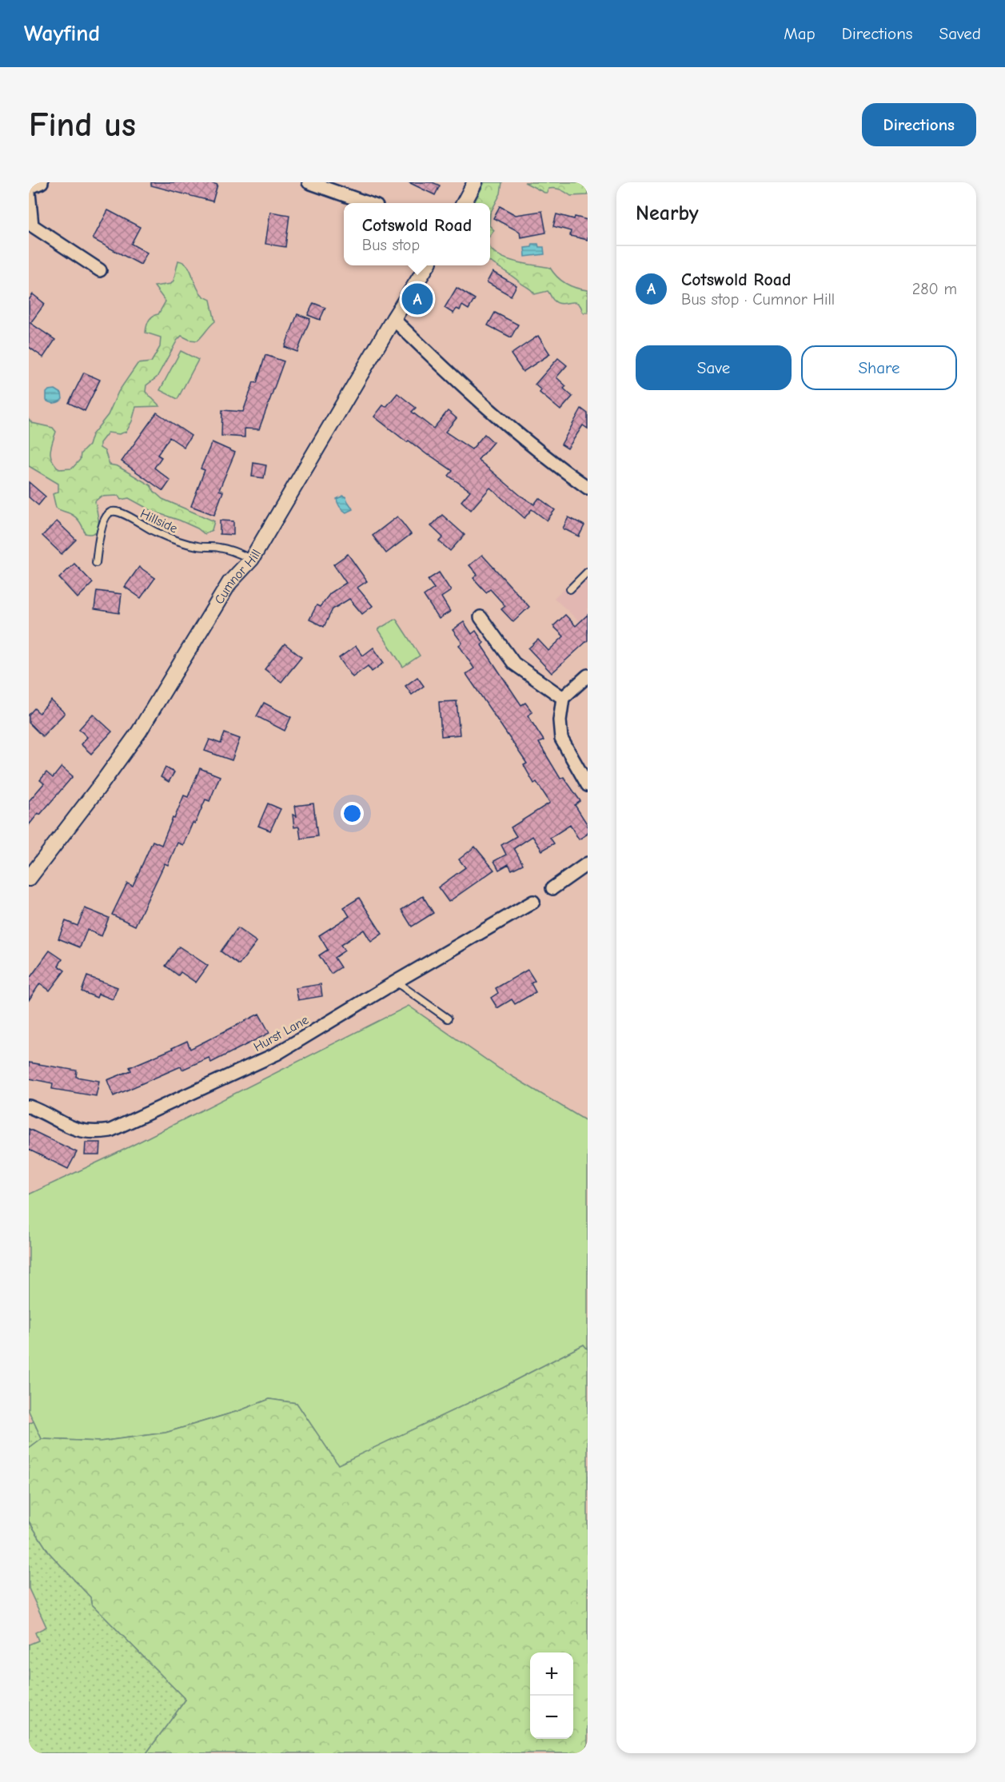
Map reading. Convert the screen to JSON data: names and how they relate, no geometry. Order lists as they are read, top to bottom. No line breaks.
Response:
{"streets":{"street":["Cumnor Hill","Hurst Lane"],"lane":["Hillside"]},"crossings":[["Hillside","Cumnor Hill"]],"page":{"header":"Wayfind","nav":["Map","Directions","Saved"],"buttons":["Directions",["Save","Share"]],"title":"Find us","heading":"Nearby","popup":["Cotswold Road","Bus stop"],"list":[{"mark":"A","name":"Cotswold Road","note":"Bus stop · Cumnor Hill","value":"280 m"}],"pins":"A","map_buttons":["+","−"]}}
